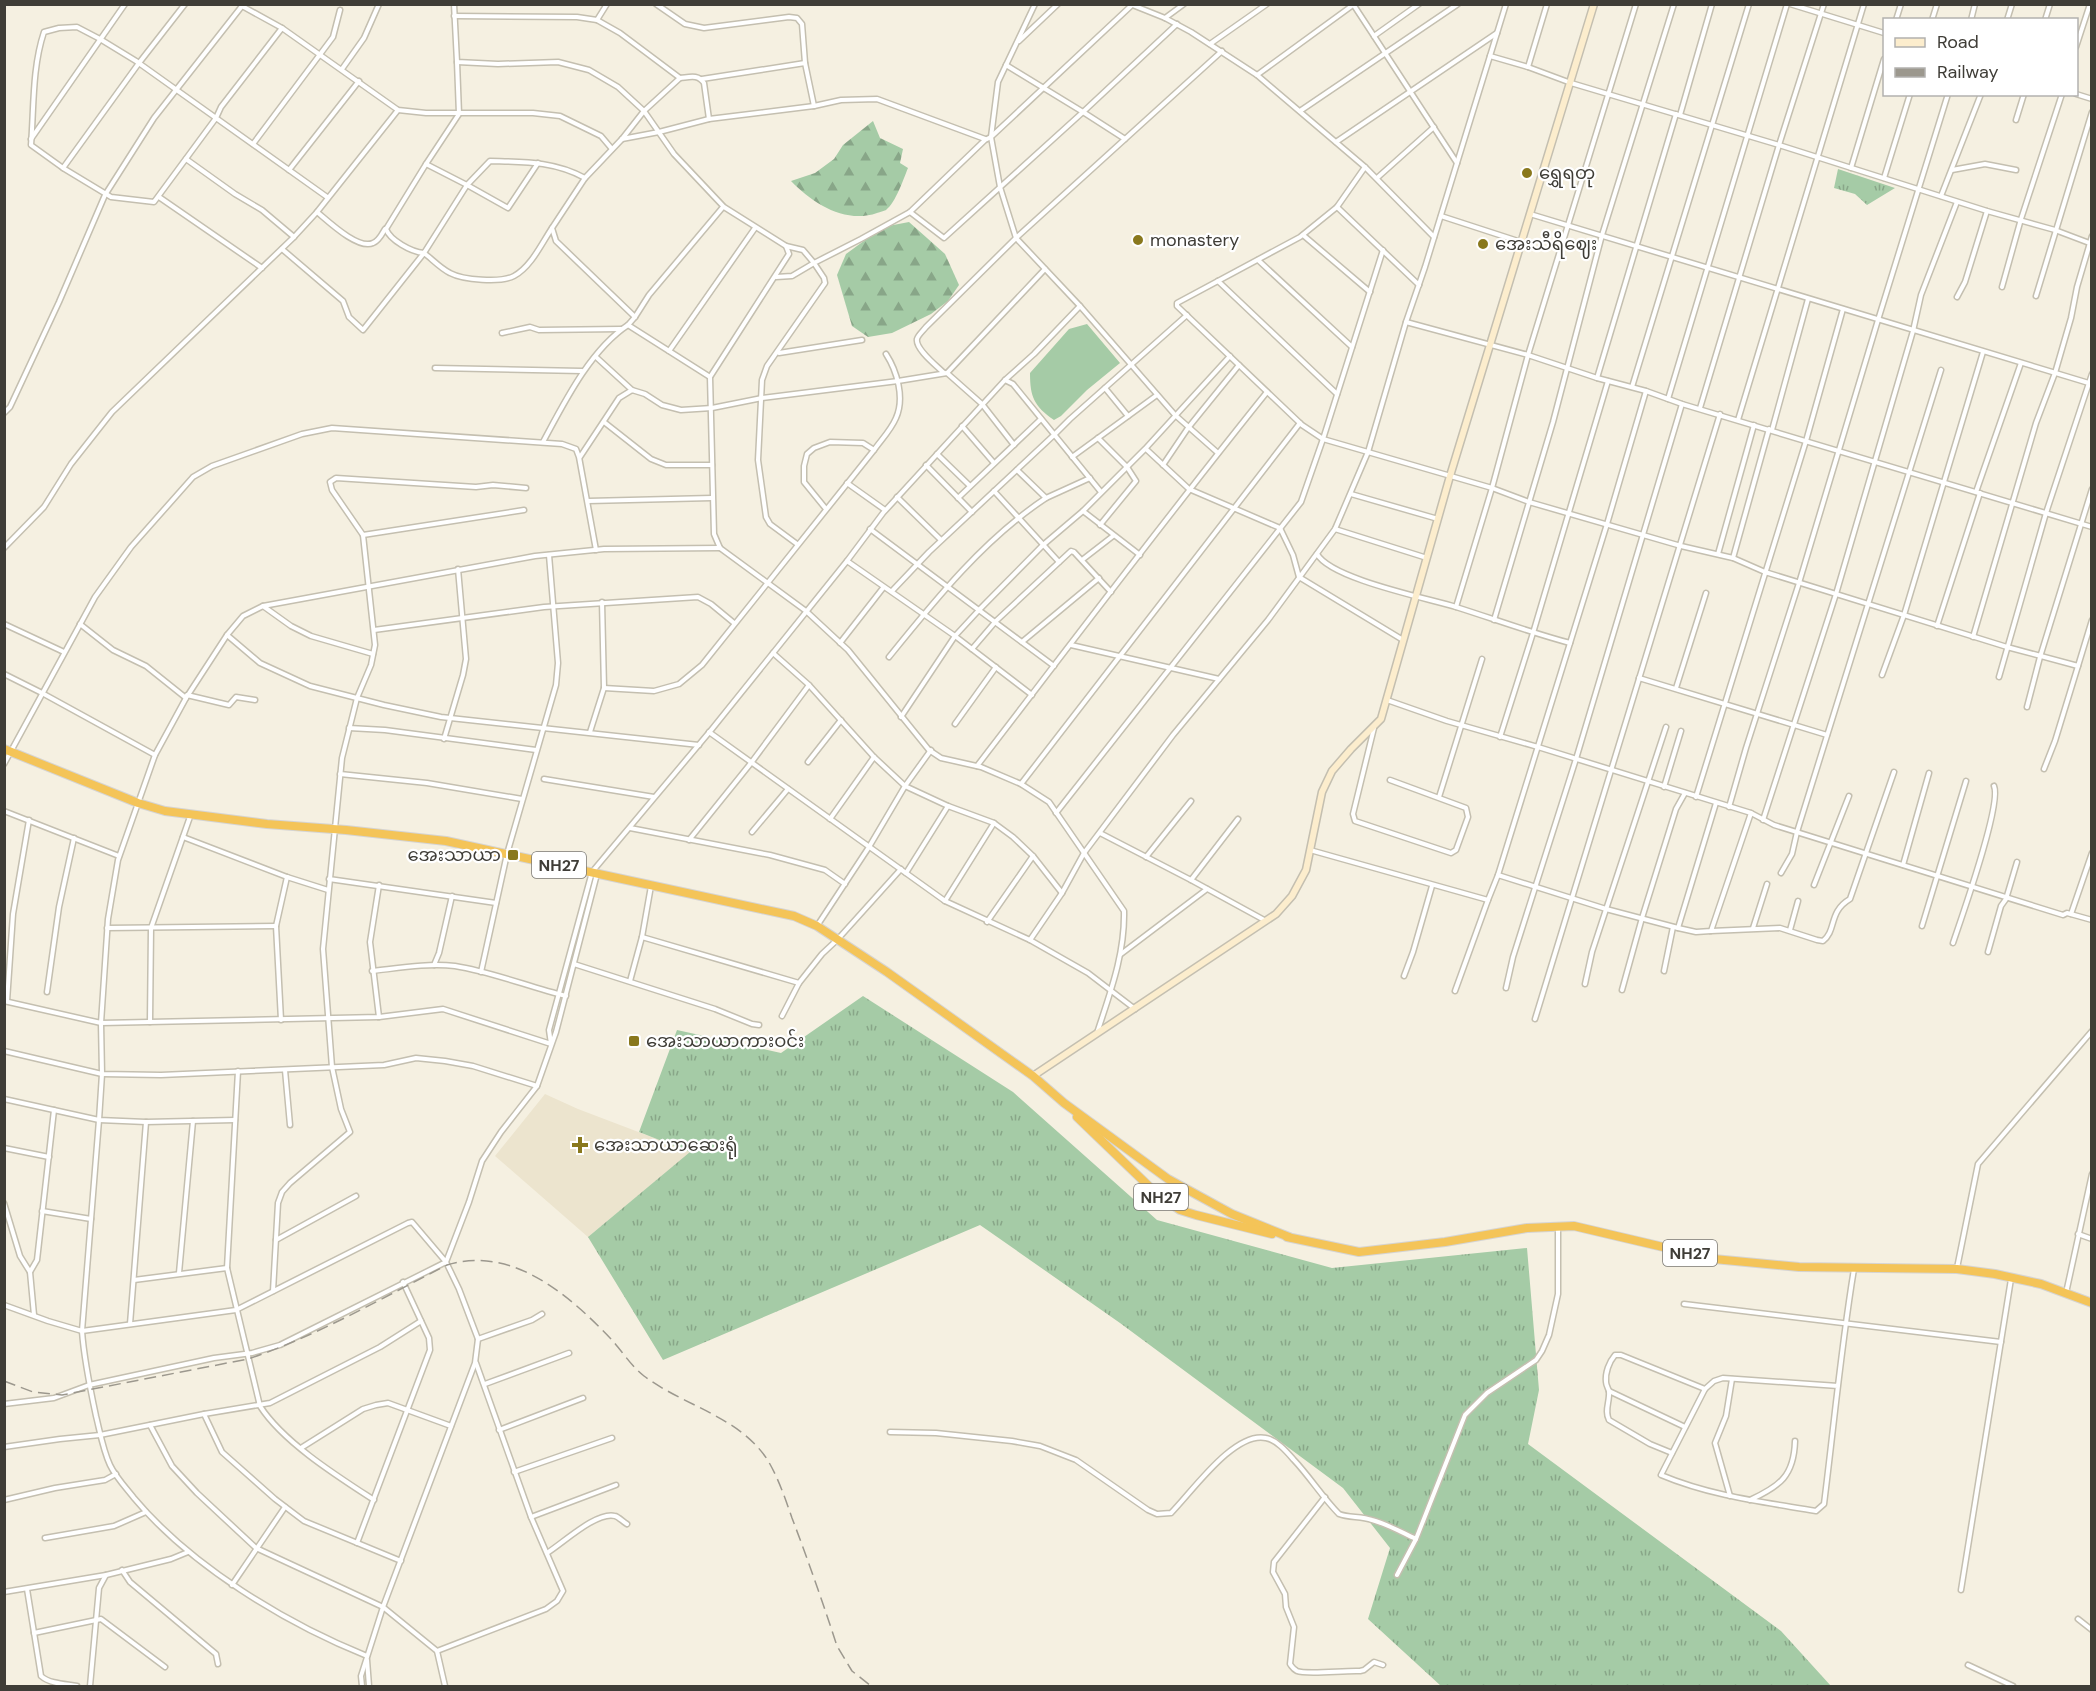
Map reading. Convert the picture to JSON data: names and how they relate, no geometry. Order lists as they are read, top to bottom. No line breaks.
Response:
{"streets":{"highway":["NH27"]},"places":{"other":["ရွှေရတု","monastery","အေးသီရိဈေး"],"transit":["အေးသာယာ","အေးသာယာကားဝင်း"],"health":["အေးသာယာဆေးရုံ"]},"legend":["Road","Railway"]}
